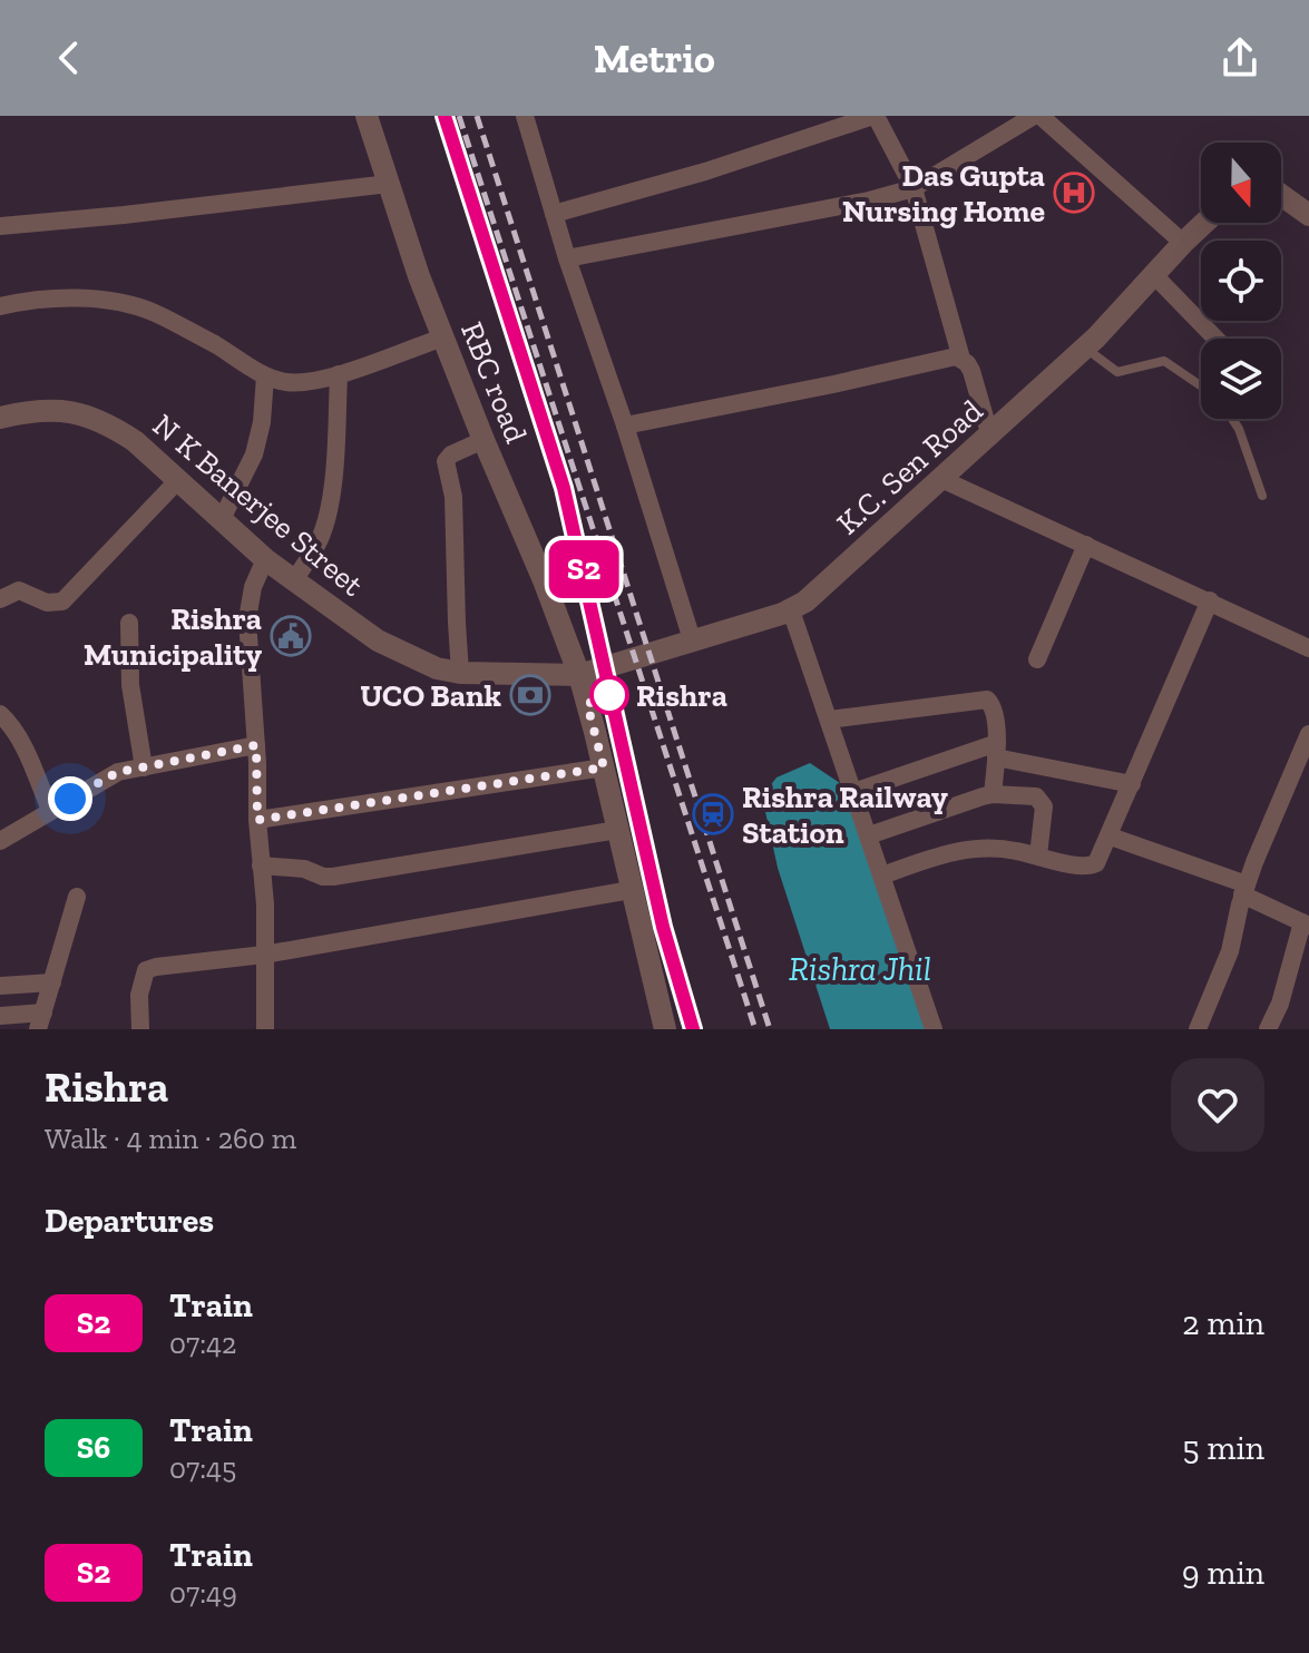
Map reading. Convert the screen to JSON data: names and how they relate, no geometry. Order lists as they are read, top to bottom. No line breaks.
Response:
{"streets":{"street":["RBC road","K.C. Sen Road","N K Banerjee Street"]},"crossings":[["RBC road","K.C. Sen Road"],["RBC road","N K Banerjee Street"],["K.C. Sen Road","N K Banerjee Street"]],"water":["Rishra Jhil"],"places":{"hospital":["Das Gupta Nursing Home"],"public building":["Rishra Municipality"],"bank":["UCO Bank"],"other":["Rishra"],"station":["Rishra Railway Station"]},"north":"bottom","page":{"header":"Metrio","on_map":"S2","heading":[["Rishra","Walk · 4 min · 260 m"],"Departures"],"list":[{"mark":"S2","name":"Train","note":"07:42","value":"2 min"},{"mark":"S6","name":"Train","note":"07:45","value":"5 min"},{"mark":"S2","name":"Train","note":"07:49","value":"9 min"}]}}
